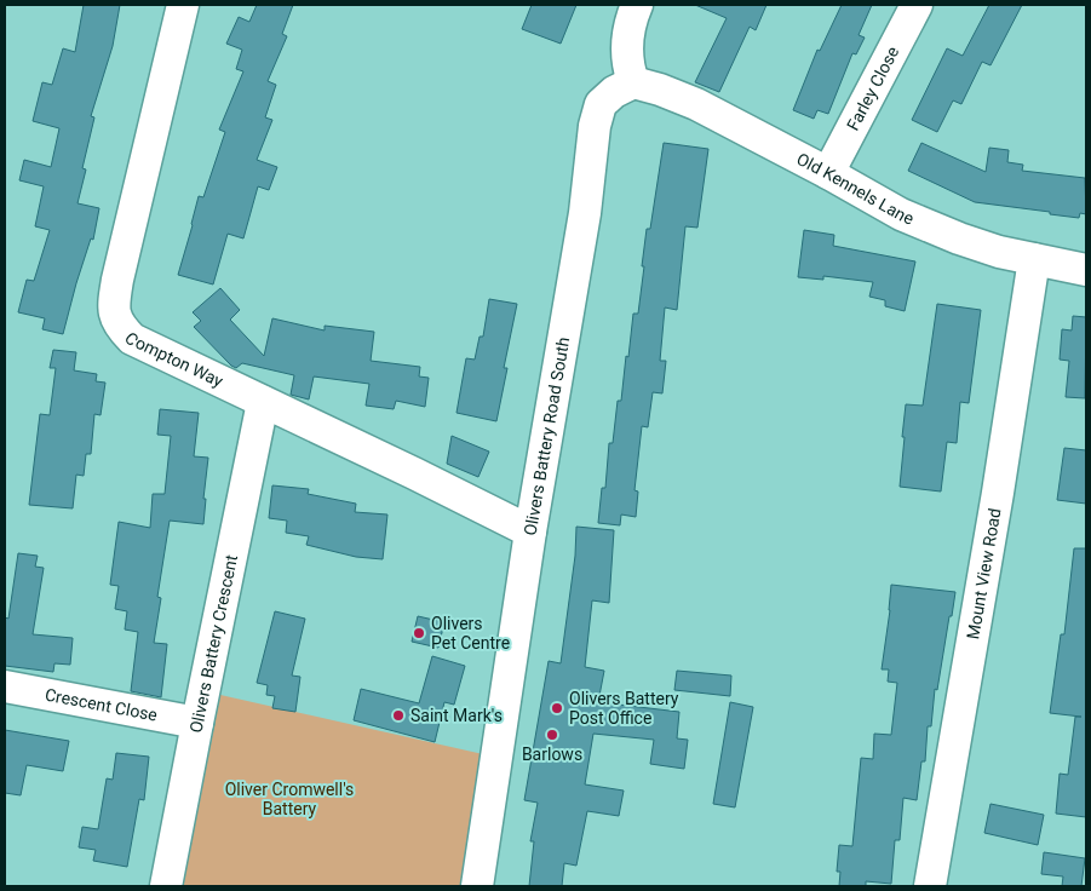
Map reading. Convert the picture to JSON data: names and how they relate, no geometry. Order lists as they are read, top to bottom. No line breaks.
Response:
{"streets":{"street":["Farley Close","Old Kennels Lane","Compton Way","Olivers Battery Road South","Mount View Road","Olivers Battery Crescent","Crescent Close"]},"crossings":[["Farley Close","Old Kennels Lane"],["Old Kennels Lane","Olivers Battery Road South"],["Old Kennels Lane","Mount View Road"],["Compton Way","Olivers Battery Road South"],["Compton Way","Olivers Battery Crescent"],["Olivers Battery Crescent","Crescent Close"]],"parks":["Oliver Cromwell's Battery"],"places":["Olivers Pet Centre","Olivers Battery Post Office","Saint Mark's","Barlows"]}
